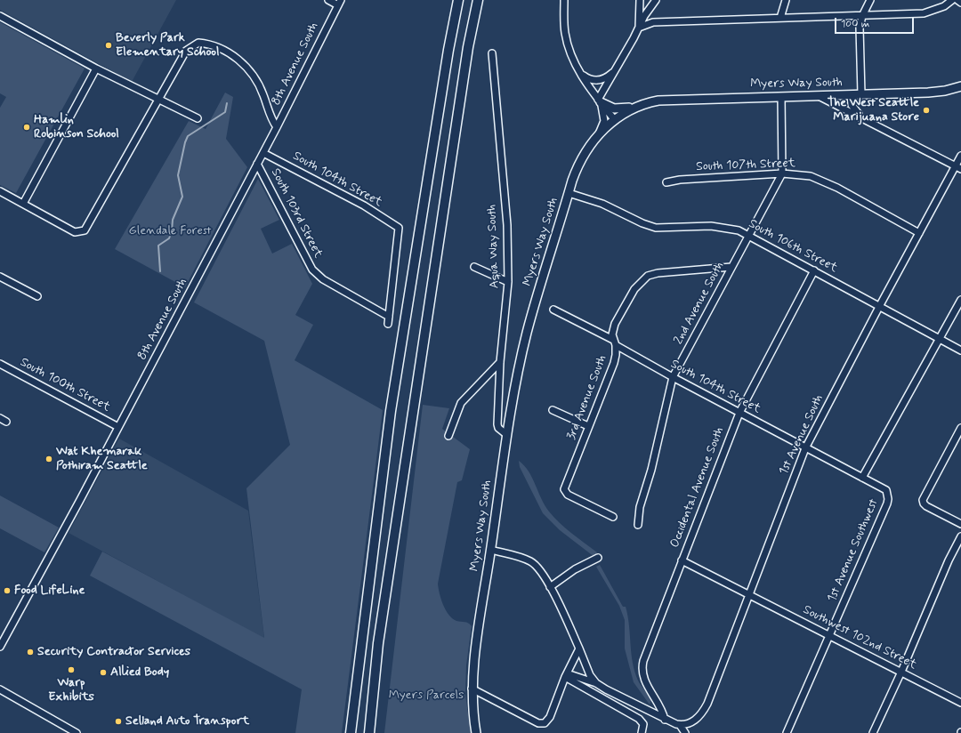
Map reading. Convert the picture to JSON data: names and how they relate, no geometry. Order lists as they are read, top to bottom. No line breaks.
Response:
{"streets":{"main road":["Myers Way South"],"street":["8th Avenue South","South 107th Street","South 104th Street","South 103rd Street","Aqua Way South","South 106th Street","2nd Avenue South","South 100th Street","3rd Avenue South","1st Avenue South","Occidental Avenue South","1st Avenue Southwest","Southwest 102nd Street"]},"crossings":[["8th Avenue South","South 104th Street"],["8th Avenue South","South 103rd Street"],["8th Avenue South","South 100th Street"],["Myers Way South","Aqua Way South"],["Myers Way South","South 106th Street"],["Myers Way South","2nd Avenue South"],["South 107th Street","2nd Avenue South"],["South 107th Street","1st Avenue South"],["South 104th Street","South 103rd Street"],["South 104th Street","2nd Avenue South"],["South 104th Street","3rd Avenue South"],["South 104th Street","1st Avenue South"],["South 104th Street","Occidental Avenue South"],["South 104th Street","1st Avenue Southwest"],["South 106th Street","2nd Avenue South"],["South 106th Street","1st Avenue South"],["South 106th Street","Occidental Avenue South"],["2nd Avenue South","3rd Avenue South"],["1st Avenue South","Southwest 102nd Street"],["Occidental Avenue South","Southwest 102nd Street"],["1st Avenue Southwest","Southwest 102nd Street"]],"parks":["Glendale Forest","Myers Parcels"],"places":["Beverly Park Elementary School","The West Seattle Marijuana Store","Hamlin Robinson School","Wat Khemarak Pothiram Seattle","Food LifeLine","Security Contractor Services","Warp Exhibits","Allied Body","Selland Auto Transport"],"scale_bar":"100 m"}
